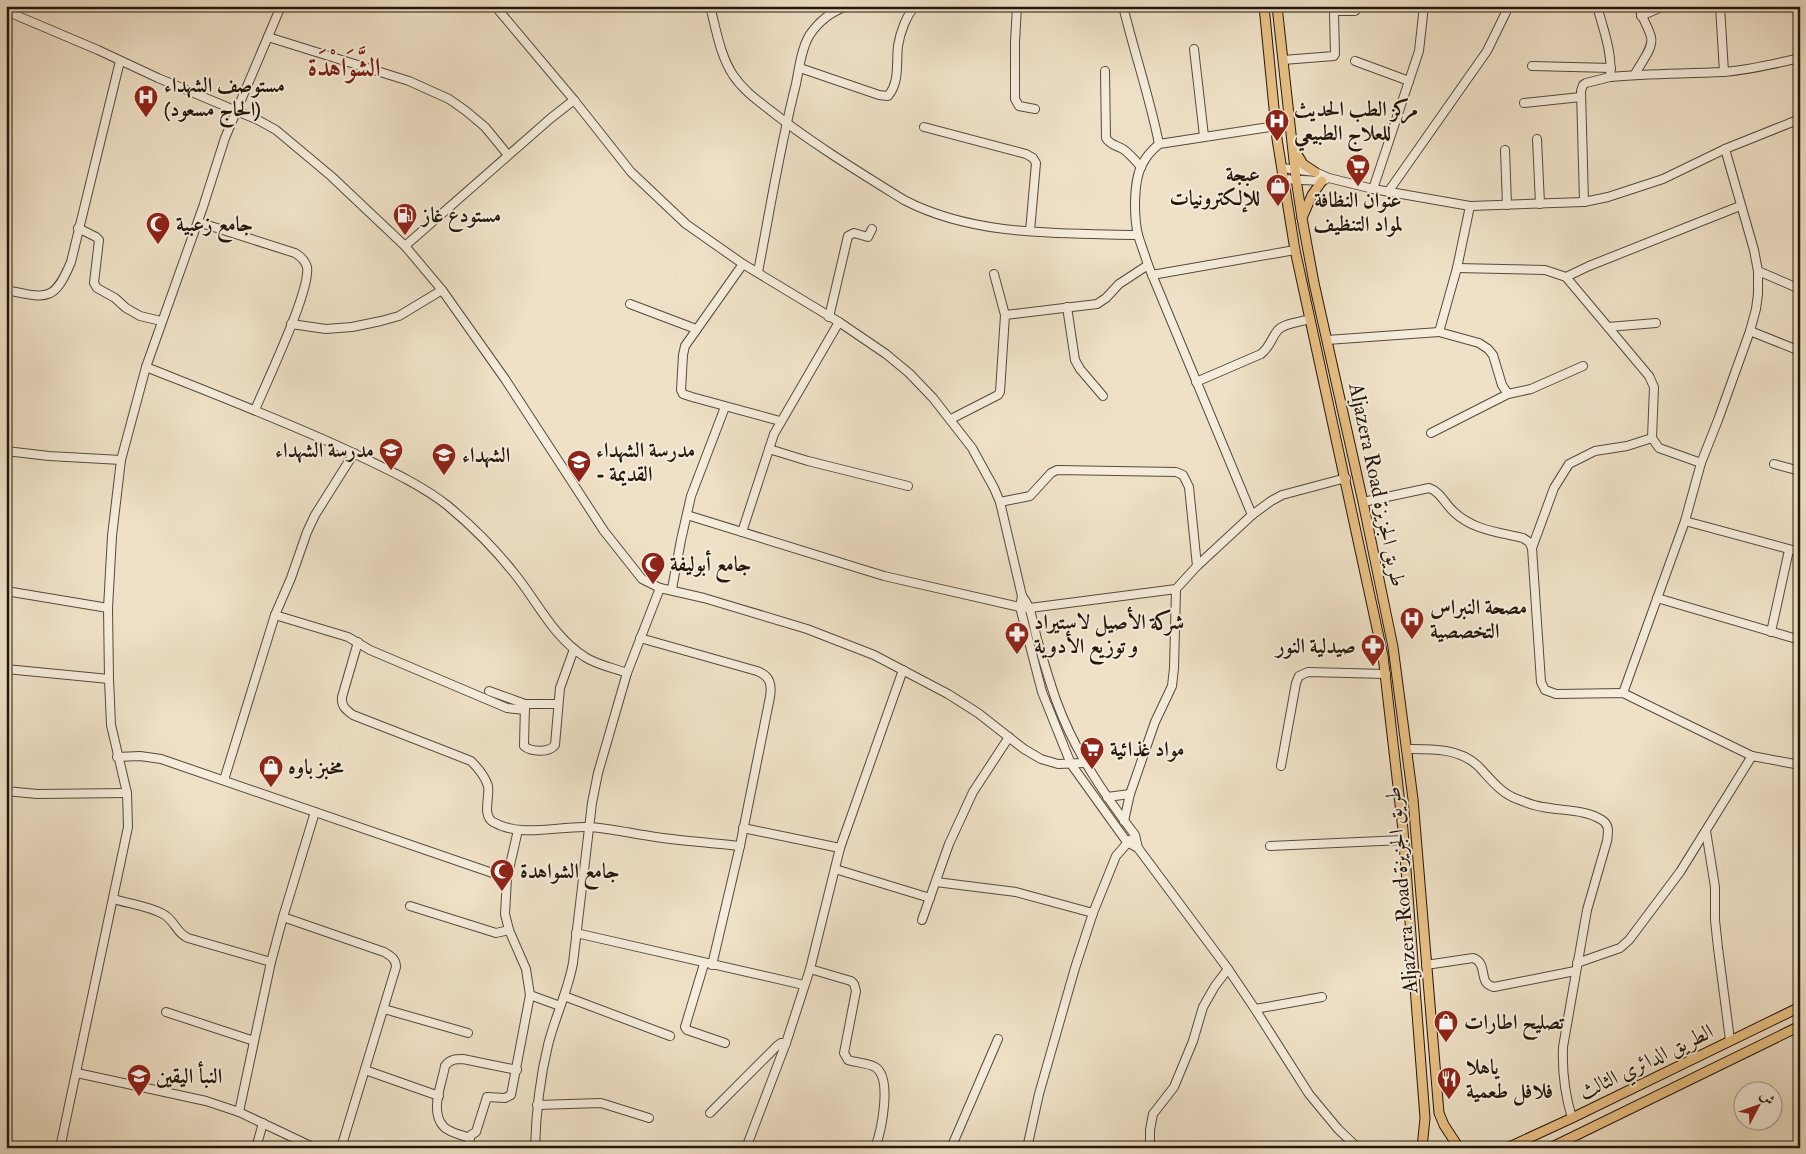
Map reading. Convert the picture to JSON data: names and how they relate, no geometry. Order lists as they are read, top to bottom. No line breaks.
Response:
{"streets":{"main road":["Aljazera Road طريق الجزيزة","الطريق الدائري الثالث"]},"districts":["الشَّوَاهْدَة"],"places":{"hospital":["مستوصف الشهداء (الحاج مسعود)","مركز الطب الحديث للعلاج الطبيعي","مصحة النبراس التخصصية"],"supermarket":["عنوان النظافة لمواد التنظيف","مواد غذائية"],"shop":["عبجة للإلكترونيات","مخبز باوه","تصليح اطارات"],"fuel station":["مستودع غاز"],"mosque":["جامع زعبية","جامع أبوليفة","جامع الشواهدة"],"school or university":["مدرسة الشهداء","الشهداء","مدرسة الشهداء - القديمة","النبأ اليقين"],"pharmacy":["شركة الأصيل لاستيراد و توزيع الأدوية","صيدلية النور"],"restaurant":["ياهلا فلافل طعمية"]},"north":"top right"}
